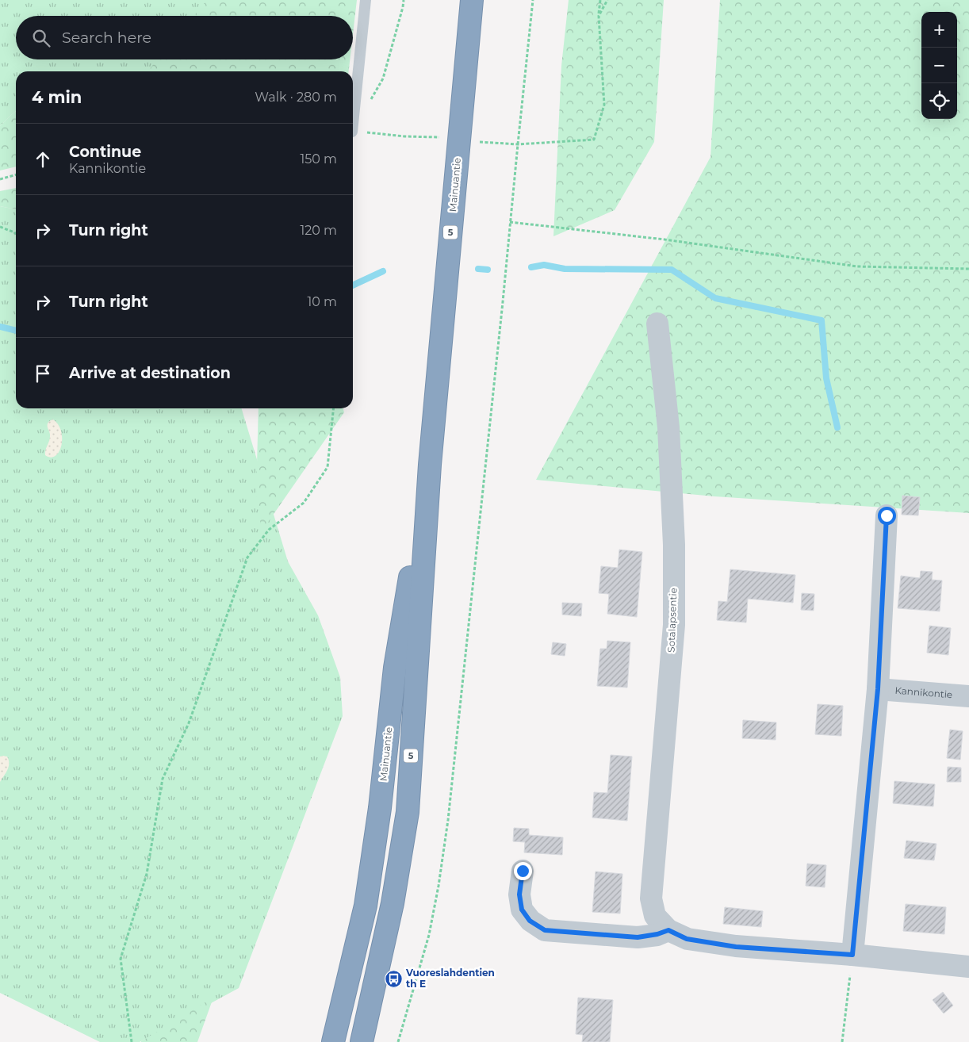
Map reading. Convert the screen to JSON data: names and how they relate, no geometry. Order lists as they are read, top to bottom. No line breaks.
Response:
{"streets":{"highway":["Mainuantie","5"],"street":["Sotalapsentie","Kannikontie"]},"places":{"bus stop":["Vuoreslahdentien th E"]},"page":{"map_buttons":["+","−"],"search":"Search here","heading":["4 min","Walk · 280 m"],"list":[["Continue","Kannikontie","150 m"],["Turn right","120 m"],["Turn right","10 m"],"Arrive at destination"]}}
